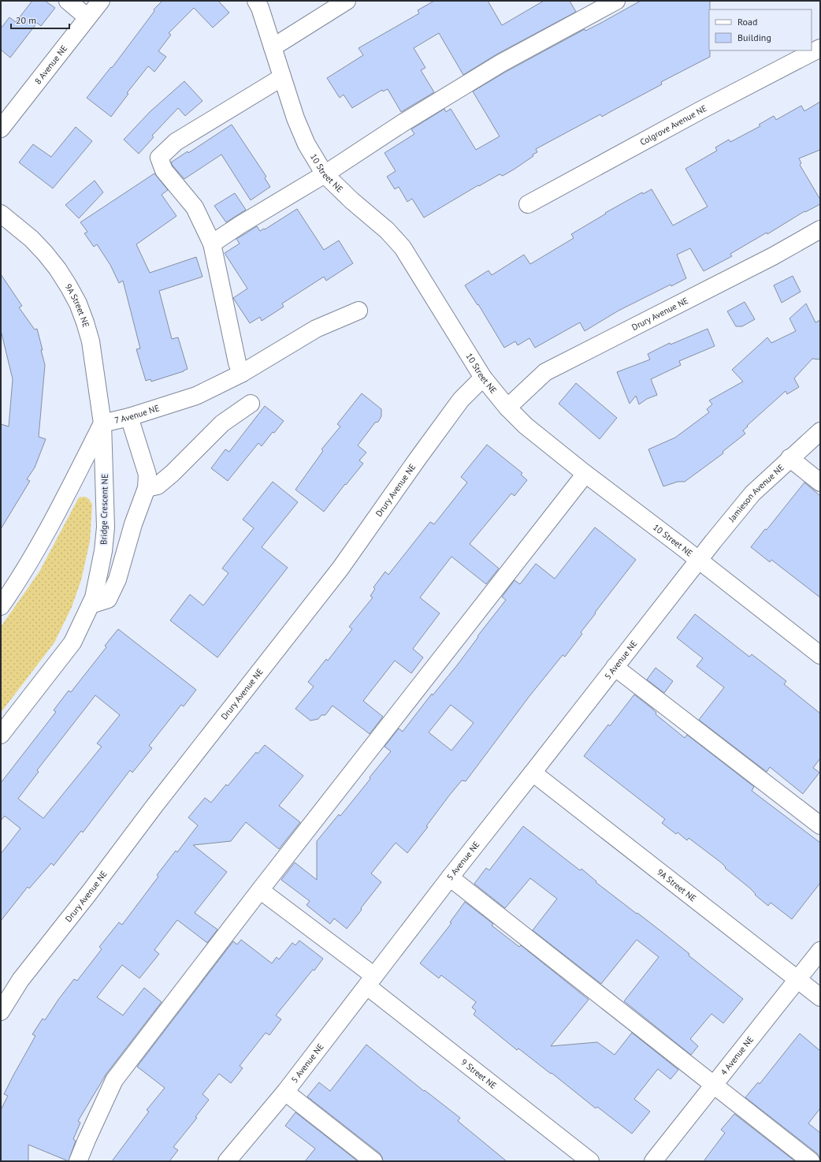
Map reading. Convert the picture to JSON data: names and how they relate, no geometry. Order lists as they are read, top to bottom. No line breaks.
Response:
{"streets":{"street":["8 Avenue NE","Colgrove Avenue NE","10 Street NE","9A Street NE","Drury Avenue NE","7 Avenue NE","Jamieson Avenue NE","Bridge Crescent NE","5 Avenue NE","4 Avenue NE","9 Street NE"]},"crossings":[["10 Street NE","Drury Avenue NE"],["10 Street NE","Jamieson Avenue NE"],["10 Street NE","5 Avenue NE"],["9A Street NE","7 Avenue NE"],["9A Street NE","Bridge Crescent NE"],["9A Street NE","5 Avenue NE"],["9A Street NE","4 Avenue NE"],["7 Avenue NE","Bridge Crescent NE"],["Jamieson Avenue NE","5 Avenue NE"],["5 Avenue NE","9 Street NE"]],"legend":["Road","Building"],"scale_bar":"20 m"}
